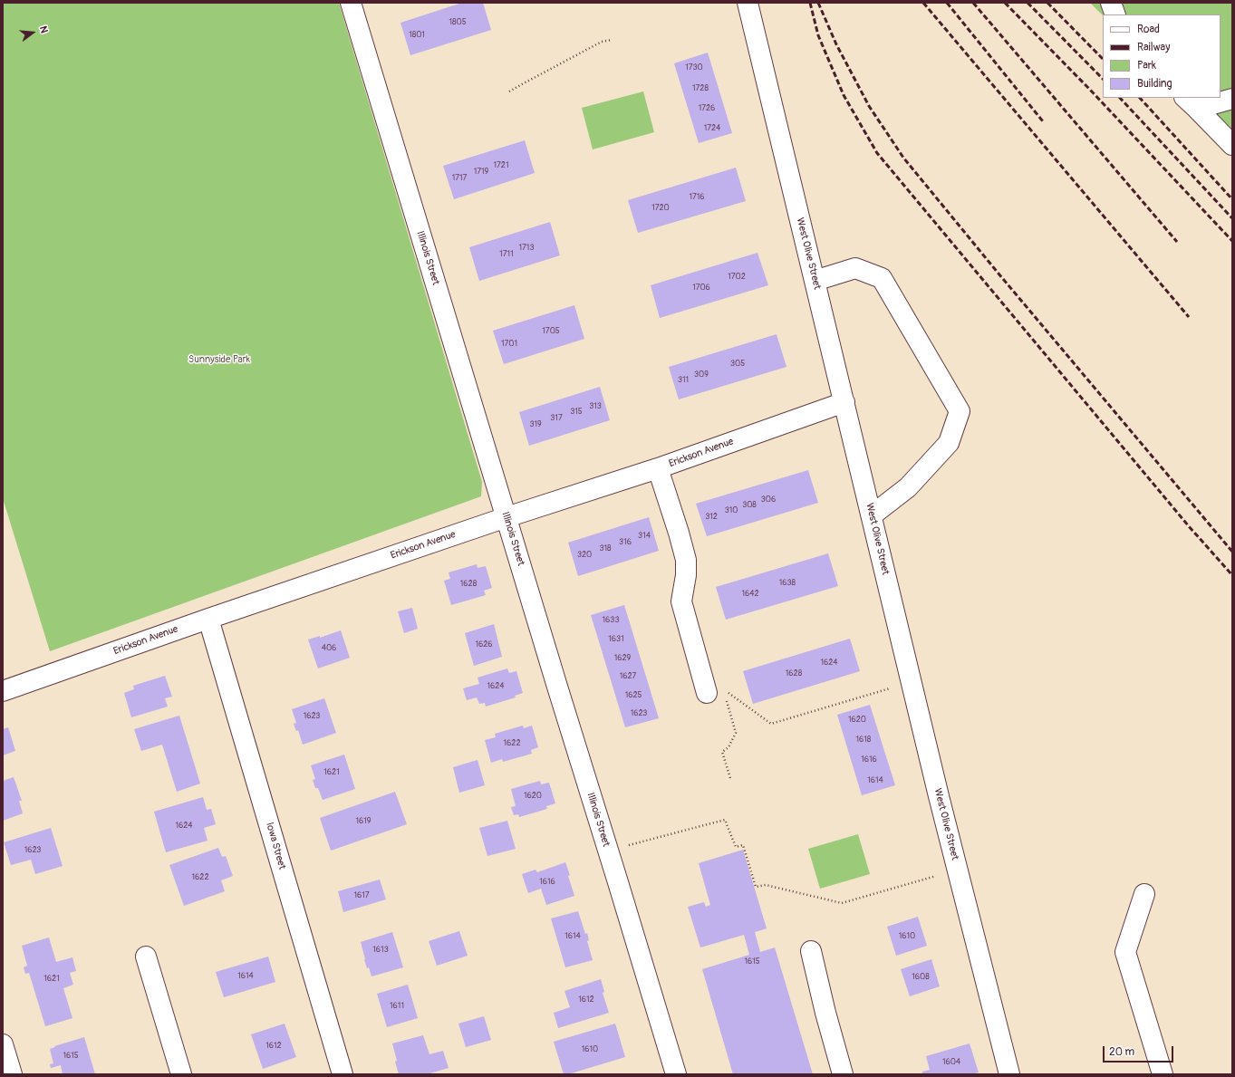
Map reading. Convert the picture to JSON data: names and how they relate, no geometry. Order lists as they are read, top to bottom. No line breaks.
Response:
{"streets":{"street":["West Olive Street","Illinois Street","Erickson Avenue","Iowa Street"]},"crossings":[["West Olive Street","Erickson Avenue"],["Illinois Street","Erickson Avenue"],["Erickson Avenue","Iowa Street"]],"parks":["Sunnyside Park"],"house_numbers":["1805","1801","1730","1728","1726","1724","1721","1719","1717","1716","1720","1713","1711","1702","1706","1705","1701","305","309","311","313","315","317","319","306","308","310","312","314","316","318","320","1638","1628","1642","1633","1631","1626","406","1629","1624","1628","1627","1624","1625","1623","1623","1620","1618","1622","1616","1621","1614","1620","1619","1624","1623","1622","1616","1617","1614","1610","1613","1615","1614","1608","1621","1612","1611","1612","1610","1615","1604"],"legend":["Road","Railway","Park","Building"],"scale_bar":"20 m","north":"right"}
